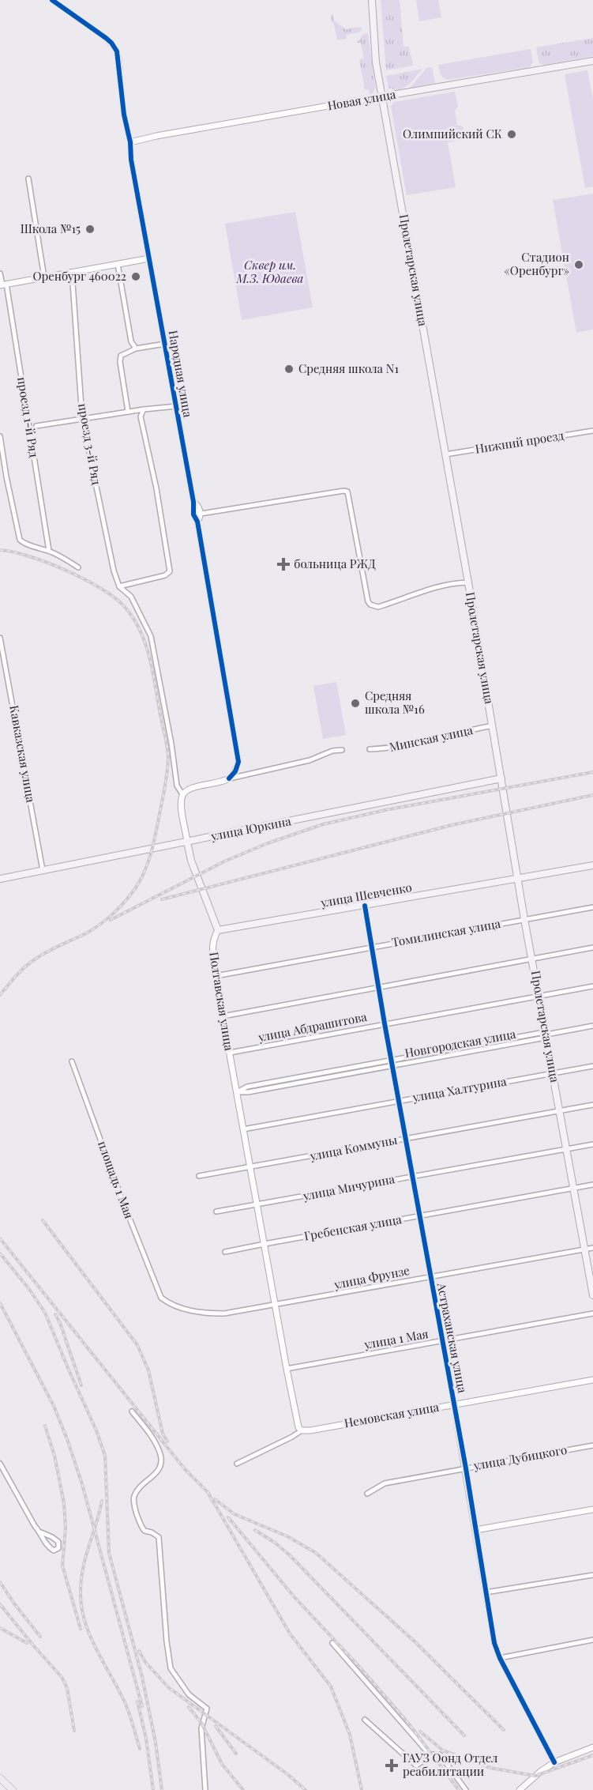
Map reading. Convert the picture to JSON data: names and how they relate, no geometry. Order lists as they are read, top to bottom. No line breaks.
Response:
{"streets":{"main road":["Новая улица","Пролетарская улица","улица Юркина","улица Шевченко"],"street":["Народная улица","проезд 1-й Ряд","Нижний проезд","проезд 3-й Ряд","Минская улица","Кавказская улица","Томилинская улица","Полтавская улица","улица Абдрашитова","Новгородская улица","улица Халтурина","улица Коммуны","площадь 1 Мая","улица Мичурина","Гребенская улица","улица Фрунзе","Астраханская улица","улица 1 Мая","Немовская улица","улица Дубицкого"]},"crossings":[["Новая улица","Пролетарская улица"],["Новая улица","Народная улица"],["Пролетарская улица","Нижний проезд"],["Пролетарская улица","Минская улица"],["Пролетарская улица","улица Юркина"],["Пролетарская улица","улица Шевченко"],["Пролетарская улица","Томилинская улица"],["Пролетарская улица","улица Абдрашитова"],["Пролетарская улица","Новгородская улица"],["Пролетарская улица","улица Халтурина"],["Пролетарская улица","улица Коммуны"],["Пролетарская улица","улица Мичурина"],["Пролетарская улица","Гребенская улица"],["Пролетарская улица","улица Фрунзе"],["Кавказская улица","улица Юркина"],["улица Шевченко","Полтавская улица"],["улица Шевченко","Астраханская улица"],["Томилинская улица","Полтавская улица"],["Томилинская улица","Астраханская улица"],["Полтавская улица","улица Абдрашитова"],["Полтавская улица","Новгородская улица"],["Полтавская улица","улица Халтурина"],["Полтавская улица","улица Коммуны"],["Полтавская улица","улица Мичурина"],["Полтавская улица","Гребенская улица"],["Полтавская улица","улица Фрунзе"],["Полтавская улица","улица 1 Мая"],["Полтавская улица","Немовская улица"],["улица Абдрашитова","Астраханская улица"],["Новгородская улица","Астраханская улица"],["улица Халтурина","Астраханская улица"],["улица Коммуны","Астраханская улица"],["площадь 1 Мая","улица Фрунзе"],["улица Мичурина","Астраханская улица"],["Гребенская улица","Астраханская улица"],["улица Фрунзе","Астраханская улица"],["Астраханская улица","улица 1 Мая"],["Астраханская улица","Немовская улица"],["Астраханская улица","улица Дубицкого"]],"parks":["Сквер им. М.З. Юдаева"],"places":{"other":["Олимпийский СК","Школа №15","Стадион «Оренбург»","Оренбург 460022","Средняя школа N1","Средняя школа №16"],"health":["больница РЖД","ГАУЗ Оонд Отдел реабилитации"]}}
